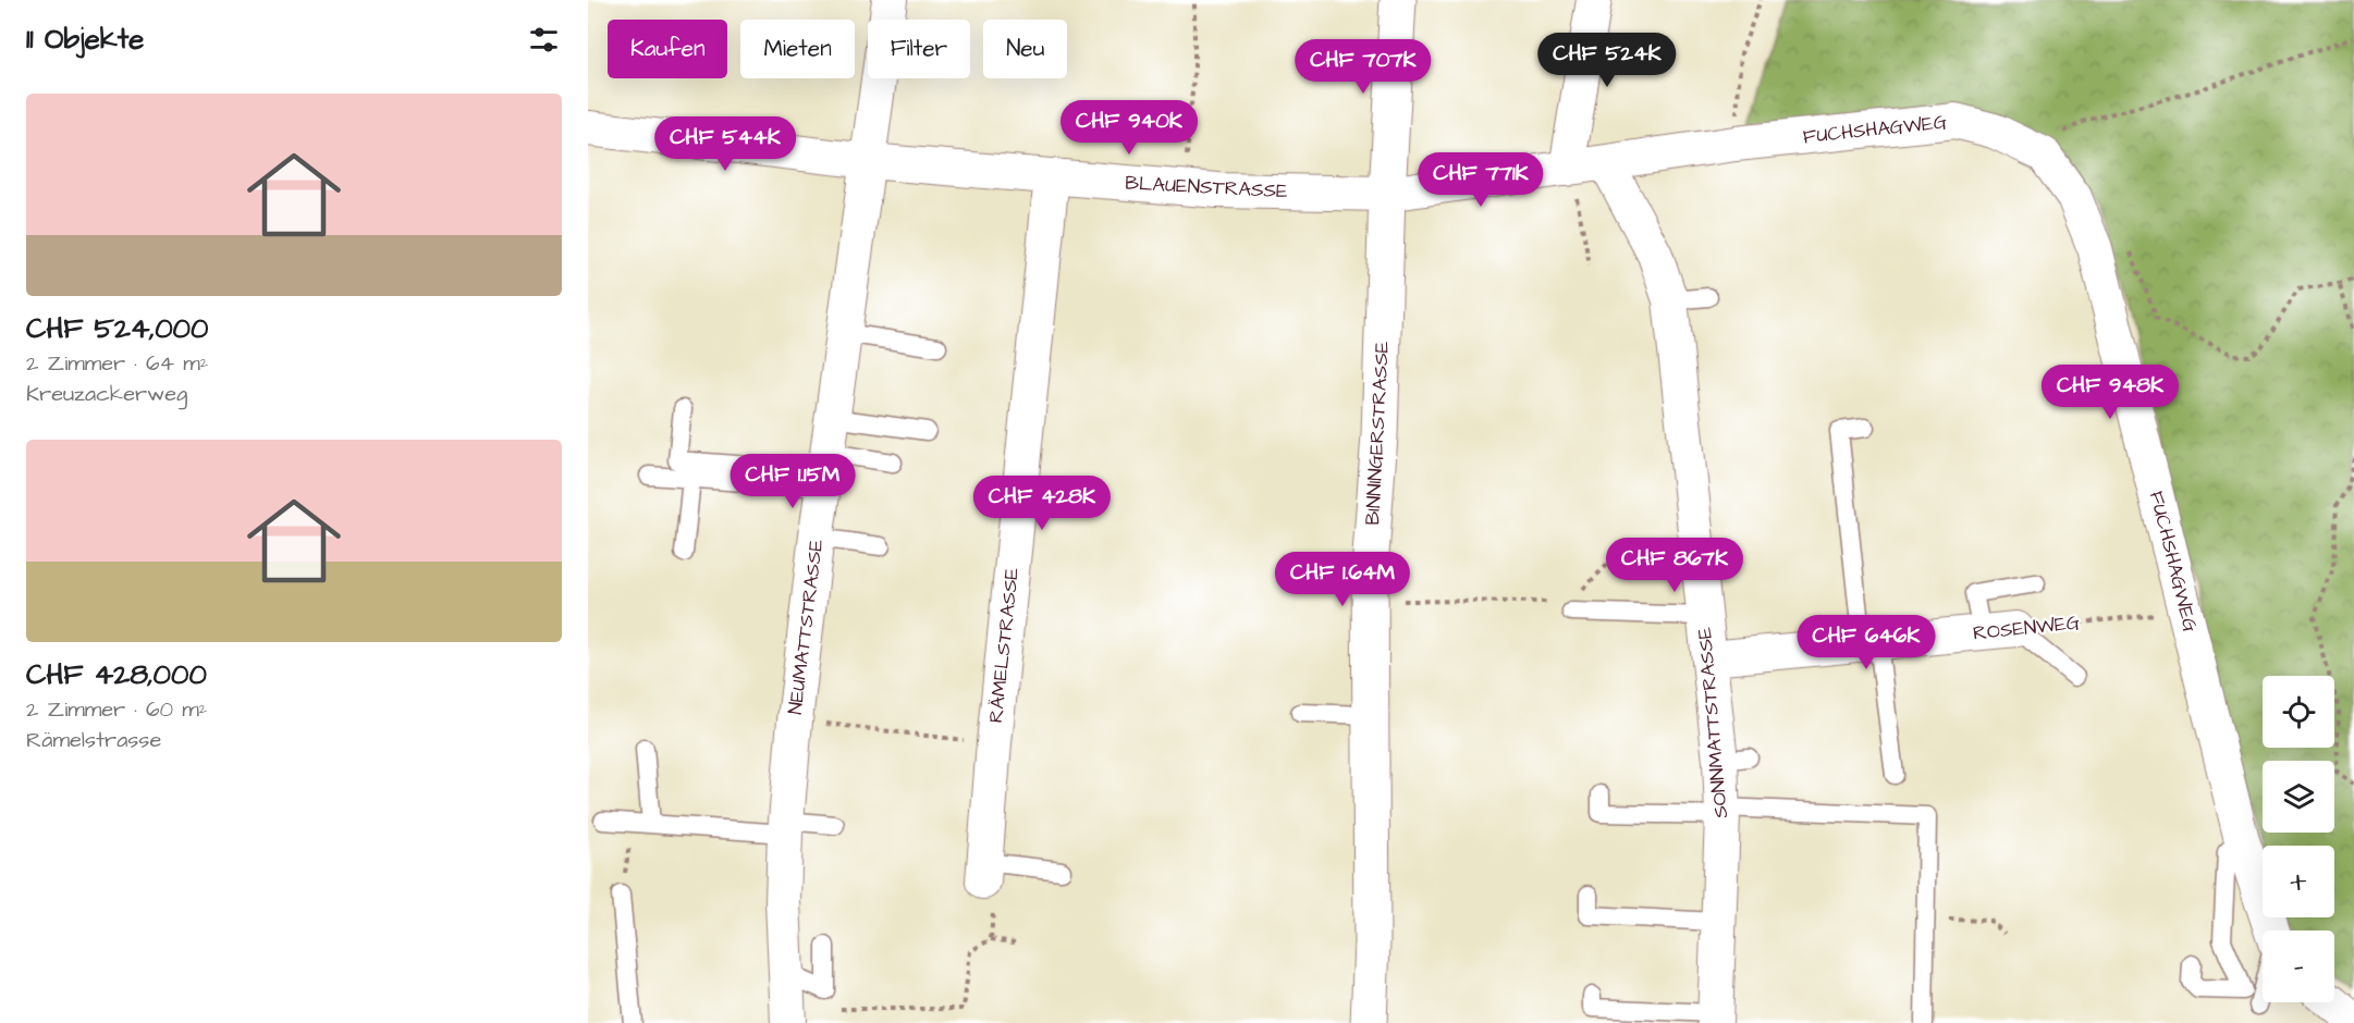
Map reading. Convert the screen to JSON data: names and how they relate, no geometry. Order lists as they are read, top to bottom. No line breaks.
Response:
{"streets":{"main road":["BINNINGERSTRASSE"],"street":["FUCHSHAGWEG","BLAUENSTRASSE","NEUMATTSTRASSE","ROSENWEG","RÄMELSTRASSE","SONNMATTSTRASSE"]},"crossings":[["FUCHSHAGWEG","BLAUENSTRASSE"],["FUCHSHAGWEG","BINNINGERSTRASSE"],["FUCHSHAGWEG","ROSENWEG"],["FUCHSHAGWEG","SONNMATTSTRASSE"],["BLAUENSTRASSE","BINNINGERSTRASSE"],["BLAUENSTRASSE","NEUMATTSTRASSE"],["BLAUENSTRASSE","RÄMELSTRASSE"],["ROSENWEG","SONNMATTSTRASSE"]],"page":{"heading":"11 Objekte","chip":["Kaufen","Mieten","Filter","Neu"],"price":["CHF 524K","CHF 707K","CHF 940K","CHF 544K","CHF 771K","CHF 948K","CHF 1.15M","CHF 428K","CHF 867K","CHF 1.64M","CHF 646K"],"list":[{"name":"CHF 524,000","note":"2 Zimmer · 64 m² · Kreuzackerweg"},{"name":"CHF 428,000","note":"2 Zimmer · 60 m² · Rämelstrasse"}],"map_buttons":["+","−"]}}
